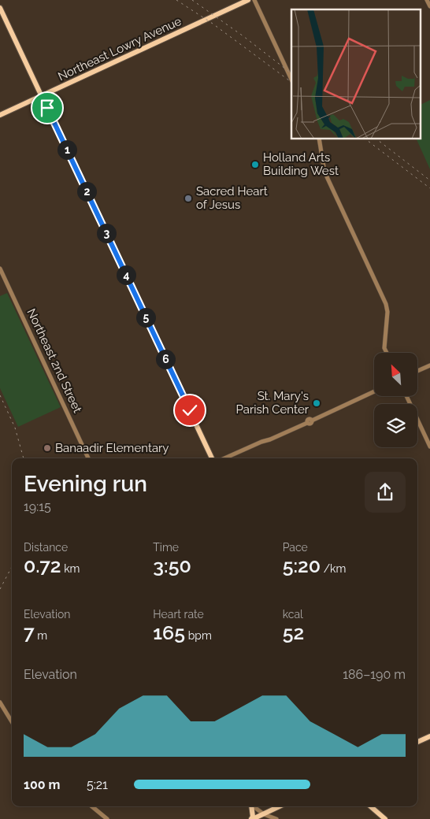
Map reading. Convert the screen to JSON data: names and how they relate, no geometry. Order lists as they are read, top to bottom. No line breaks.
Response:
{"streets":{"main road":["Northeast Lowry Avenue"],"street":["Northeast 2nd Street"]},"places":["Holland Arts Building West","Sacred Heart of Jesus","St. Mary's Parish Center","Banaadir Elementary"],"north":"top left","page":{"pins":["1","2","3","4","5","6"],"heading":["Evening run","19:15"],"stats":[["Distance","0.72 km"],["Time","3:50"],["Pace","5:20 /km"],["Elevation","7 m"],["Heart rate","165 bpm"],["kcal","52"]],"chart":["Elevation","186–190 m"],"list":[{"name":"100 m","note":"5:21"}]}}
